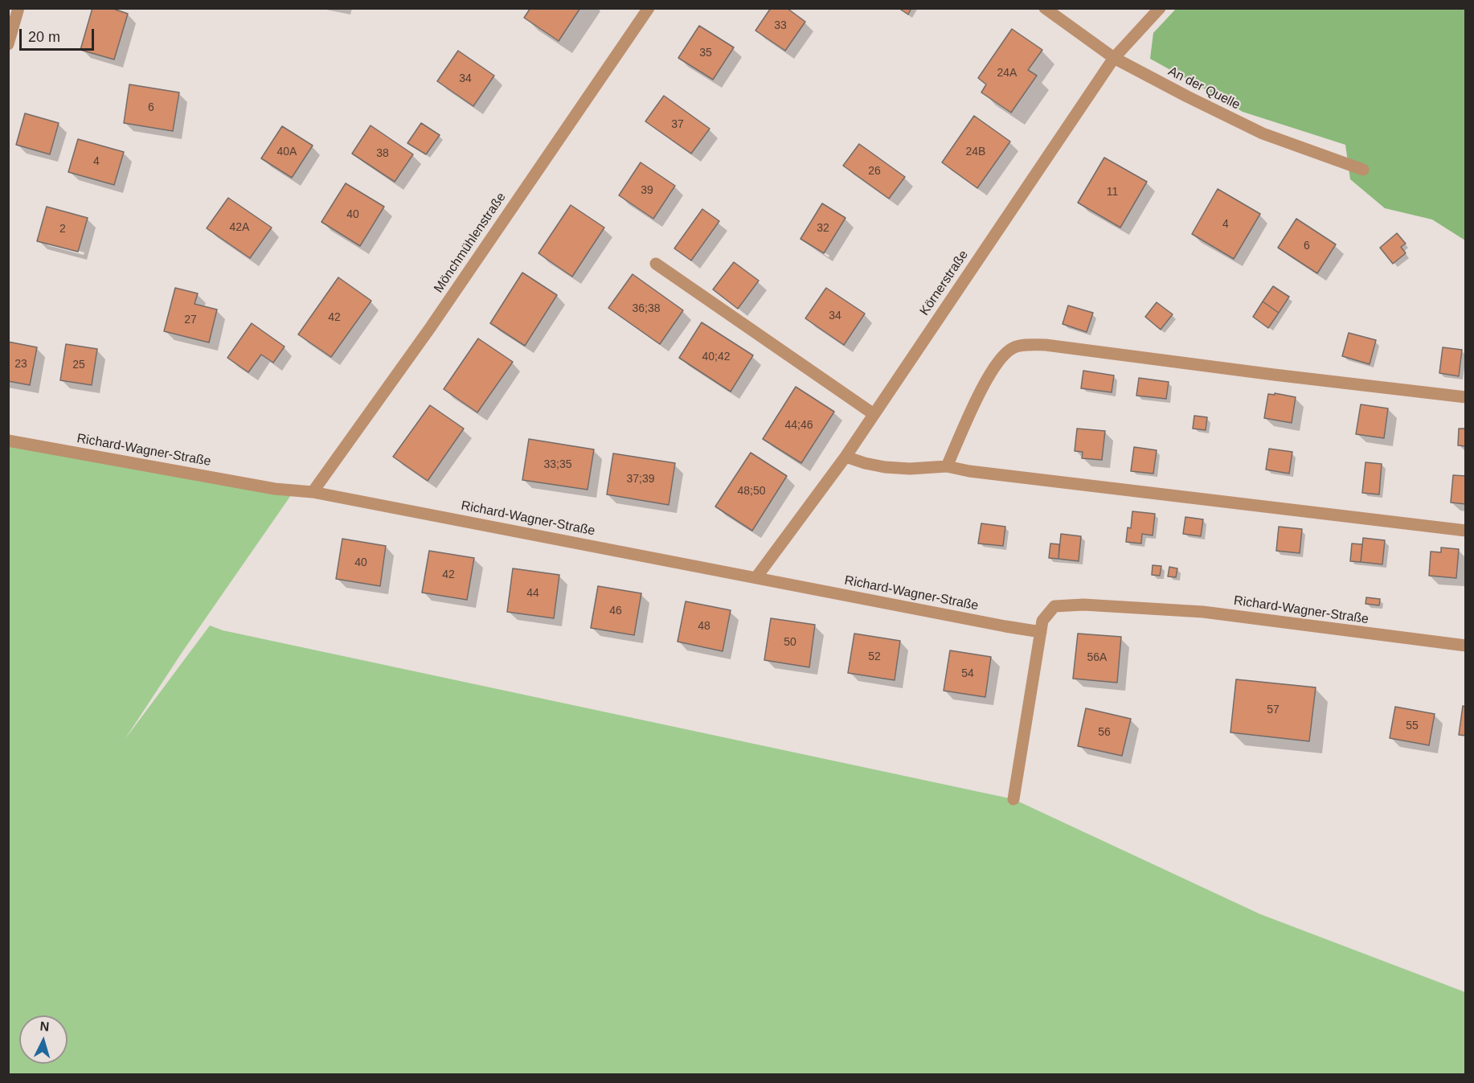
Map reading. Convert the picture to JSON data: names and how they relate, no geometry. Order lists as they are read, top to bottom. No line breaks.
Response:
{"streets":{"street":["An der Quelle","Mönchmühlenstraße","Körnerstraße","Richard-Wagner-Straße"]},"crossings":[["An der Quelle","Körnerstraße"],["Mönchmühlenstraße","Richard-Wagner-Straße"],["Körnerstraße","Richard-Wagner-Straße"]],"house_numbers":["33","35","24A","34","6","37","40A","24B","38","4","26","39","11","40","4","42A","32","2","6","36;38","34","42","27","40;42","23","25","44;46","33;35","37;39","48;50","40","42","44","46","48","50","52","56A","54","57","55","56"],"scale_bar":"20 m","north":"top"}
